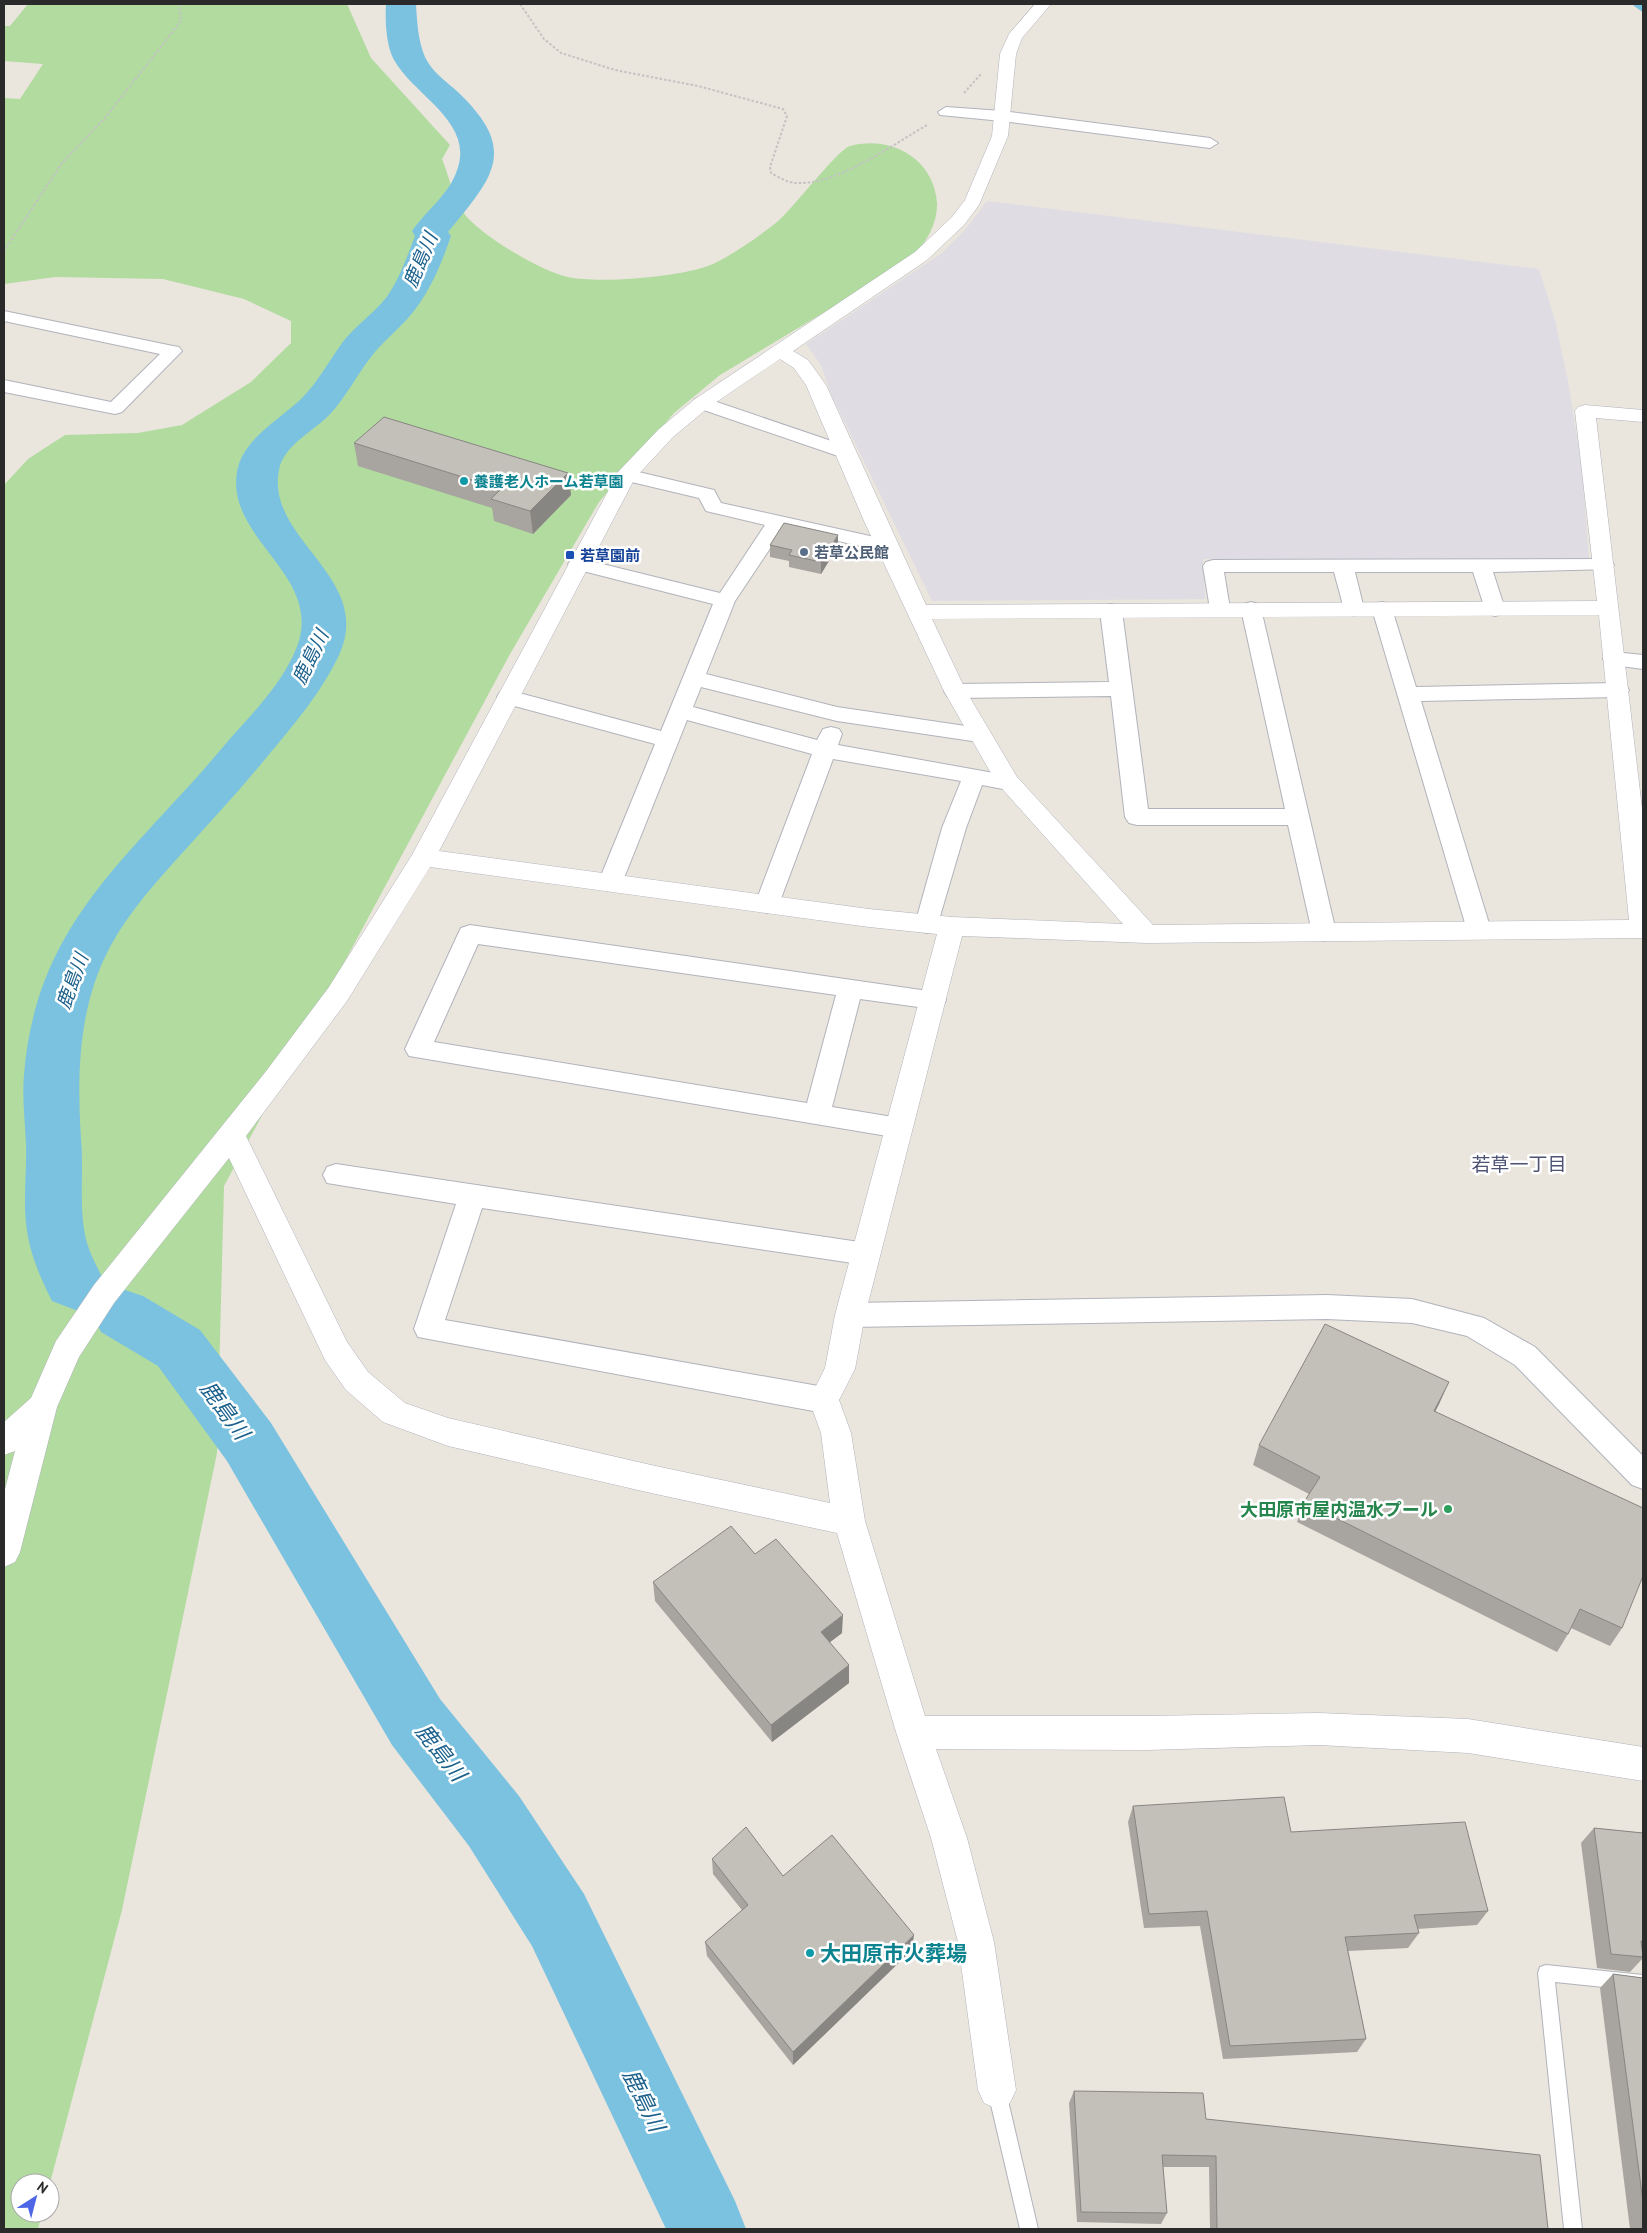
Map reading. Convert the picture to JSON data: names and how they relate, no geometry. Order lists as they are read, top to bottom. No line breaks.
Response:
{"districts":["若草一丁目"],"water":["鹿島川"],"places":{"other":["養護老人ホーム若草園","若草公民館","大田原市屋内温水プール","大田原市火葬場"],"transit":["若草園前"]},"north":"top right"}
